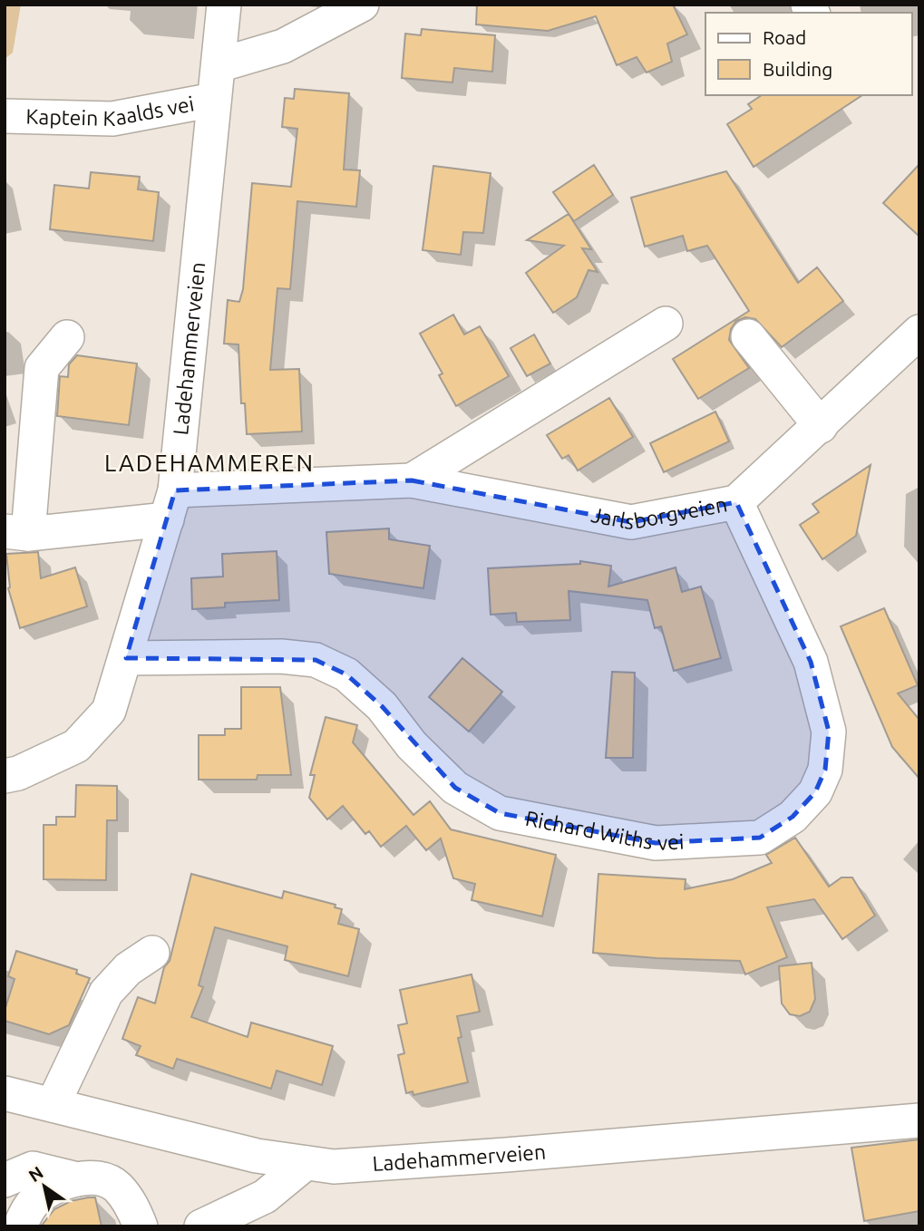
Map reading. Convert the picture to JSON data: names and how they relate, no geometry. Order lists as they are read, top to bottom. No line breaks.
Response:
{"streets":{"street":["Kaptein Kaalds vei","Ladehammerveien","Jarlsborgveien","Richard Withs vei"]},"crossings":[["Kaptein Kaalds vei","Ladehammerveien"],["Ladehammerveien","Jarlsborgveien"],["Ladehammerveien","Richard Withs vei"],["Jarlsborgveien","Richard Withs vei"]],"districts":["LADEHAMMEREN"],"legend":["Road","Building"],"north":"top left"}
